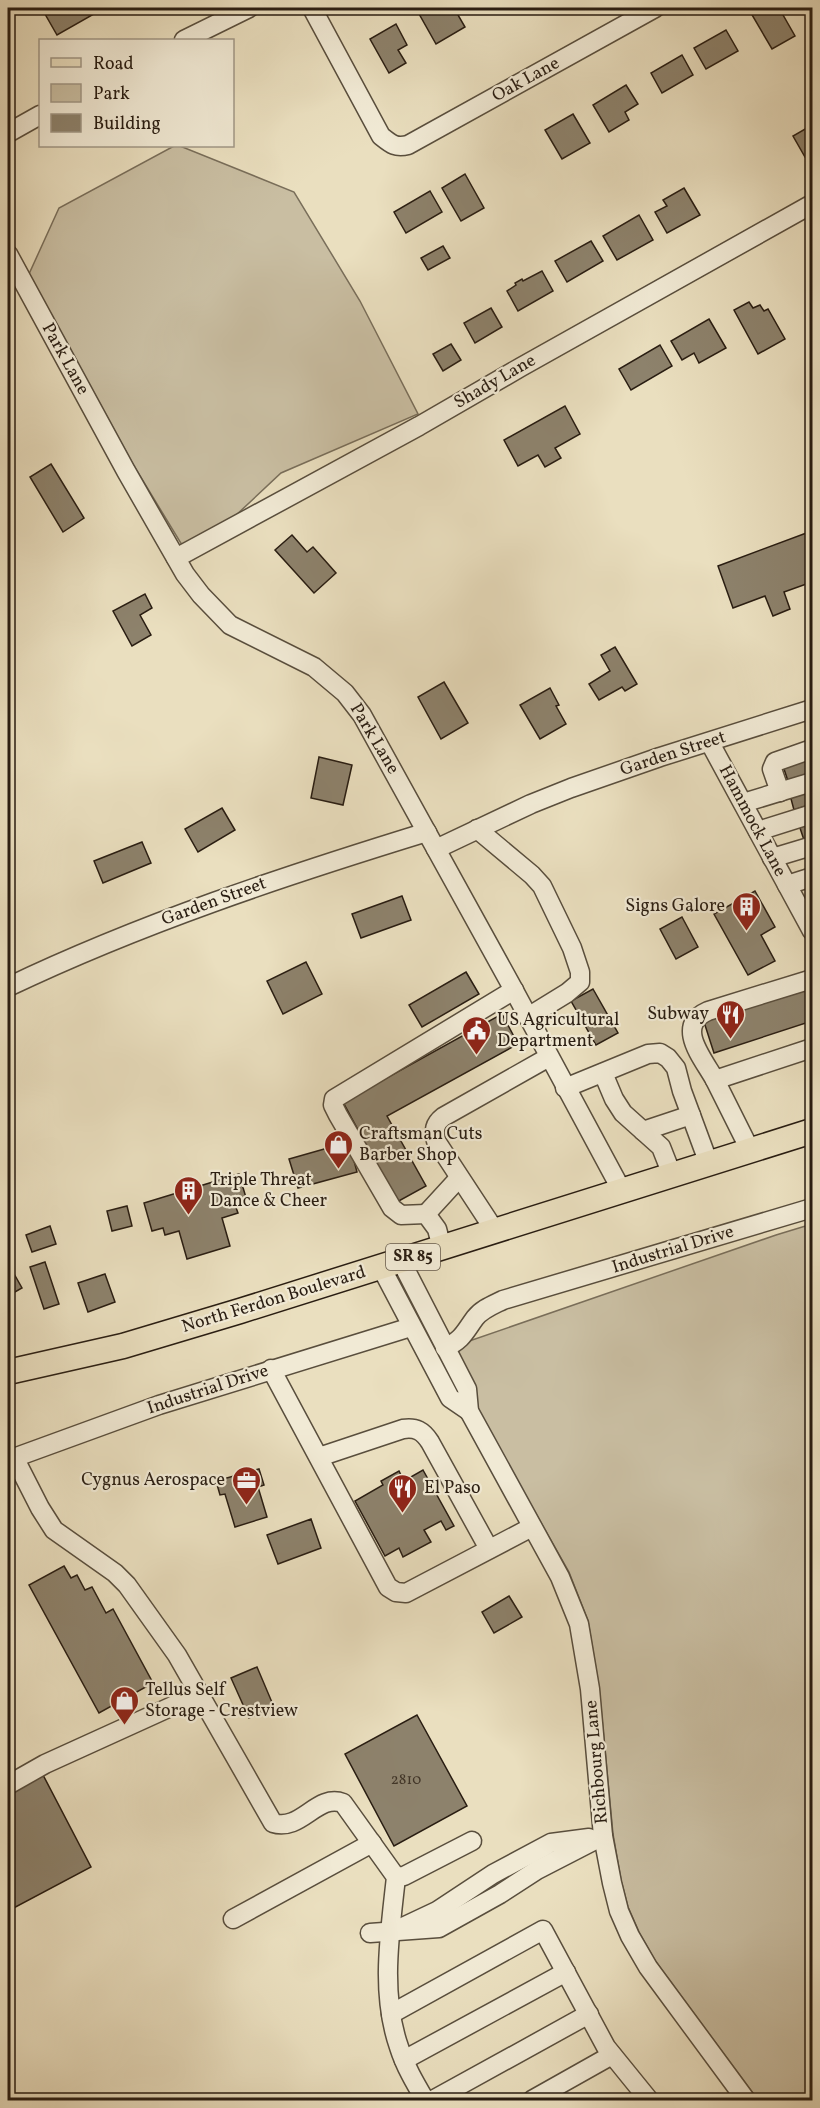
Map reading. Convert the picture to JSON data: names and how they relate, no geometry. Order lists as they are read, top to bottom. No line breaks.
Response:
{"streets":{"main road":["SR 85","North Ferdon Boulevard"],"street":["Oak Lane","Park Lane","Shady Lane","Garden Street","Hammock Lane","Industrial Drive","Richbourg Lane"]},"crossings":[["Park Lane","Shady Lane"],["Park Lane","Garden Street"],["Park Lane","North Ferdon Boulevard"],["Garden Street","Hammock Lane"],["Industrial Drive","Richbourg Lane"],["North Ferdon Boulevard","Richbourg Lane"]],"places":{"building":["Signs Galore","Triple Threat Dance & Cheer"],"restaurant":["Subway","El Paso"],"public building":["US Agricultural Department"],"shop":["Craftsman Cuts Barber Shop","Tellus Self Storage - Crestview"],"office":["Cygnus Aerospace"]},"house_numbers":["2810"],"legend":["Road","Park","Building"]}
